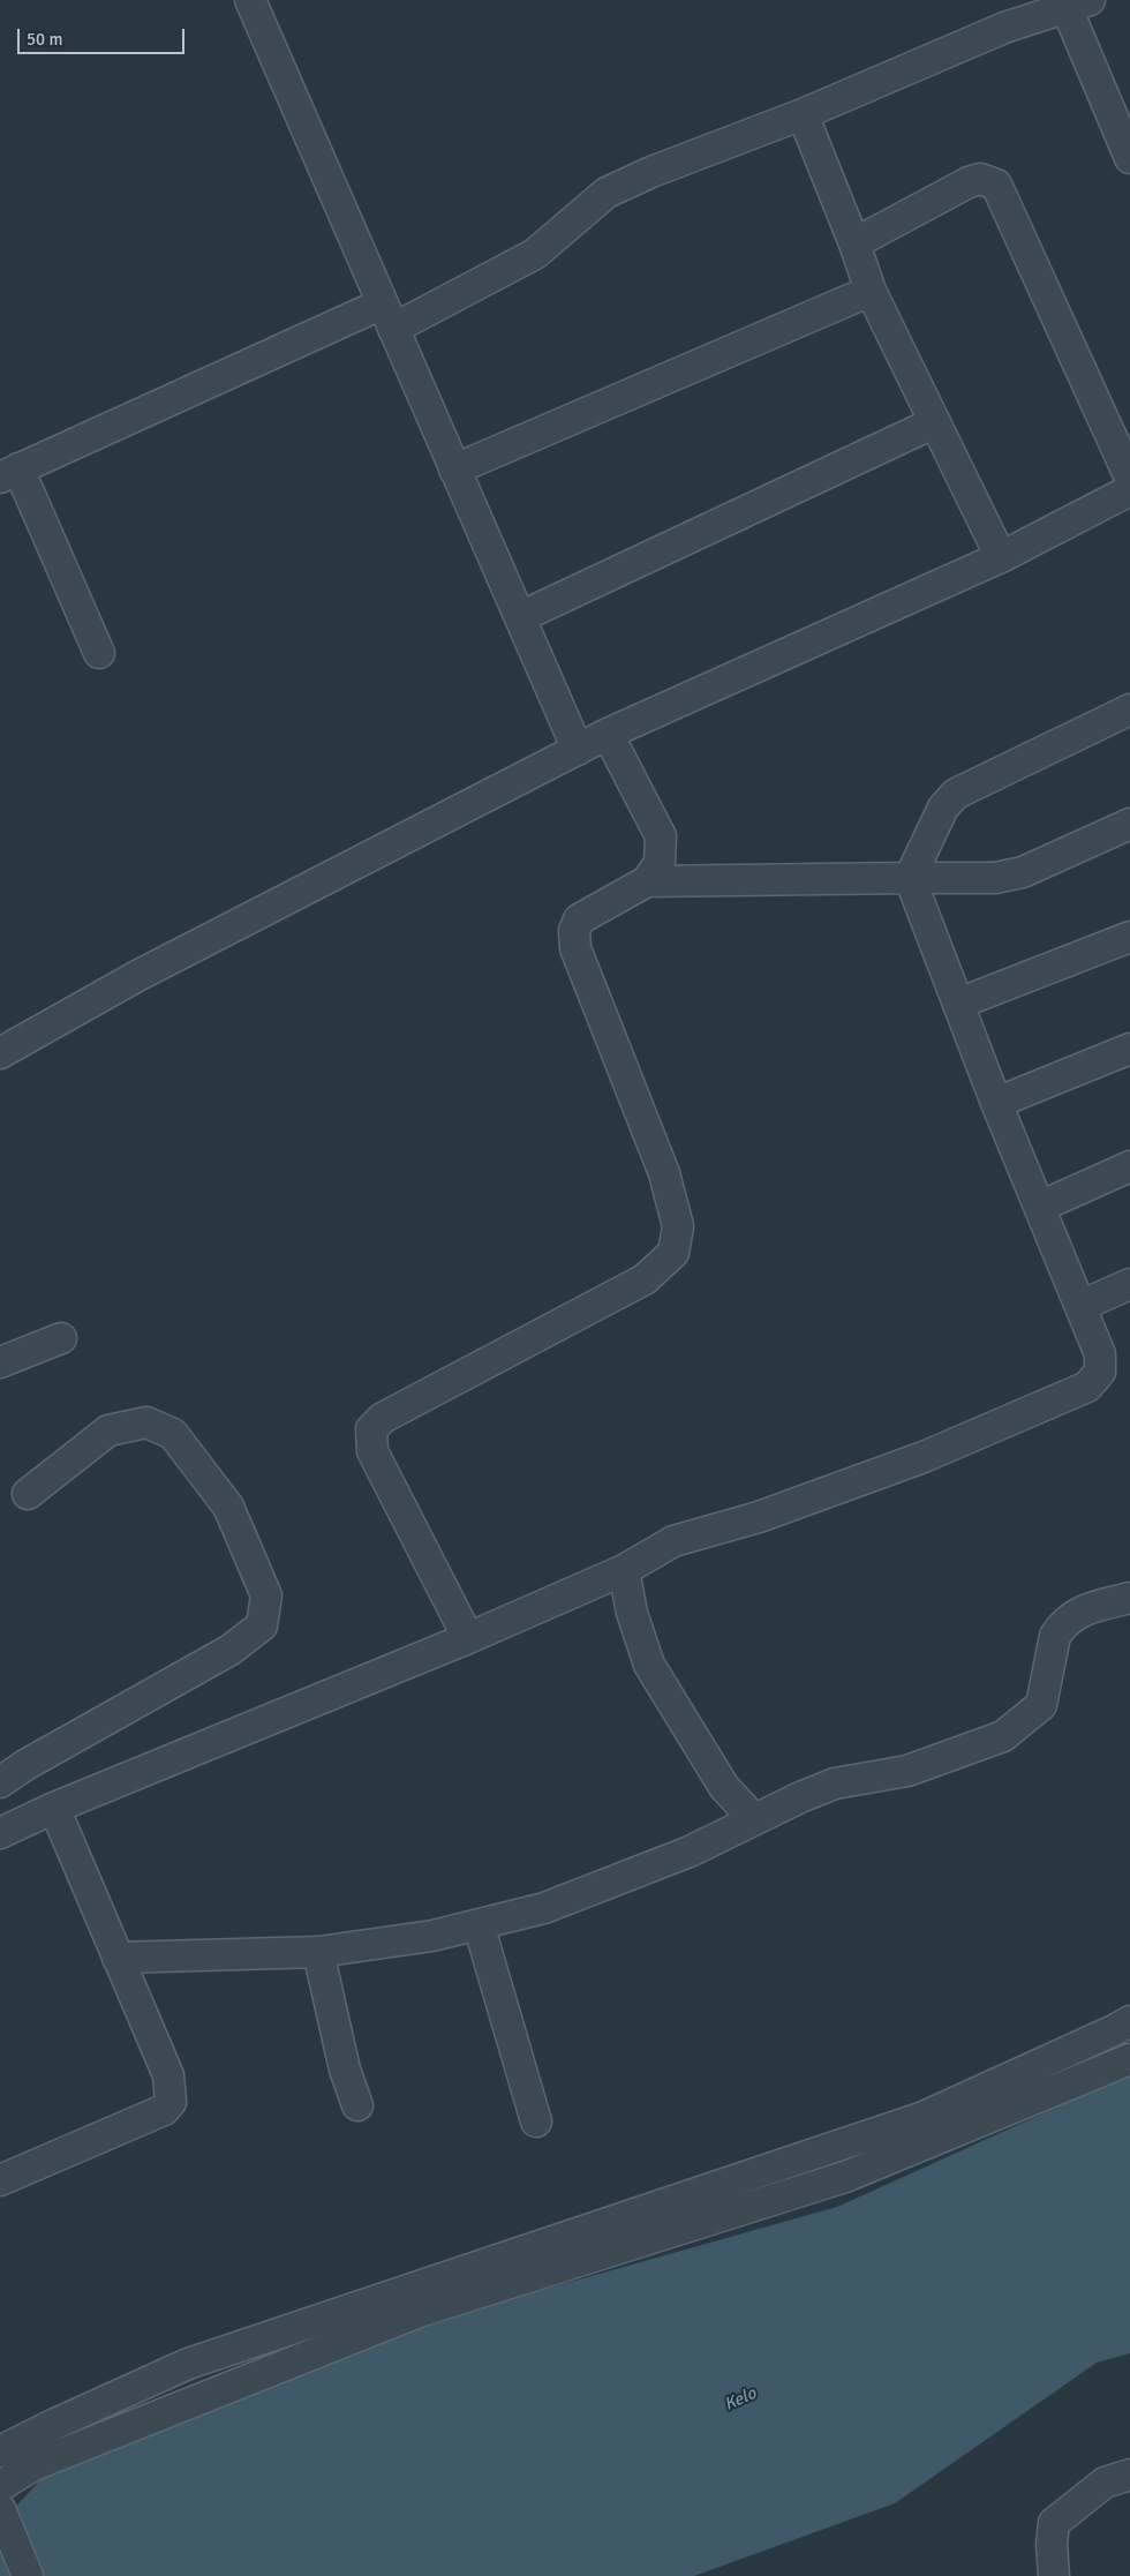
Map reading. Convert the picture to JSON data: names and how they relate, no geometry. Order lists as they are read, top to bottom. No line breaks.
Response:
{"water":["Kelo"],"scale_bar":"50 m"}
